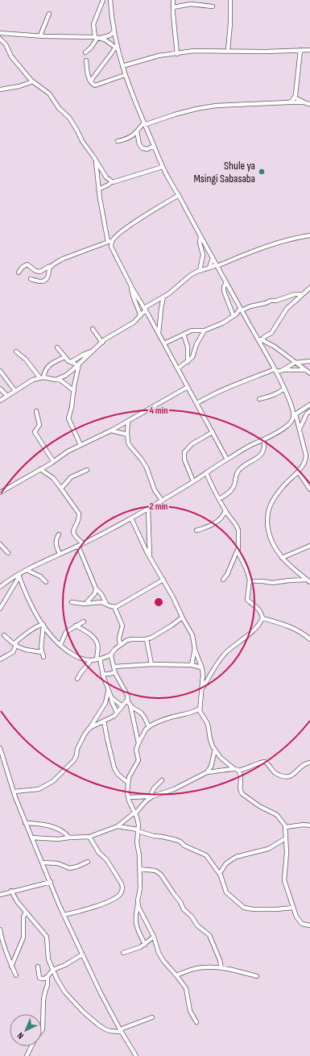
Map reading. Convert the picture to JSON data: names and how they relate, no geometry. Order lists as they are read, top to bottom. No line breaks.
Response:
{"places":["Shule ya Msingi Sabasaba"],"north":"bottom left","rings":["4 min","2 min"]}
